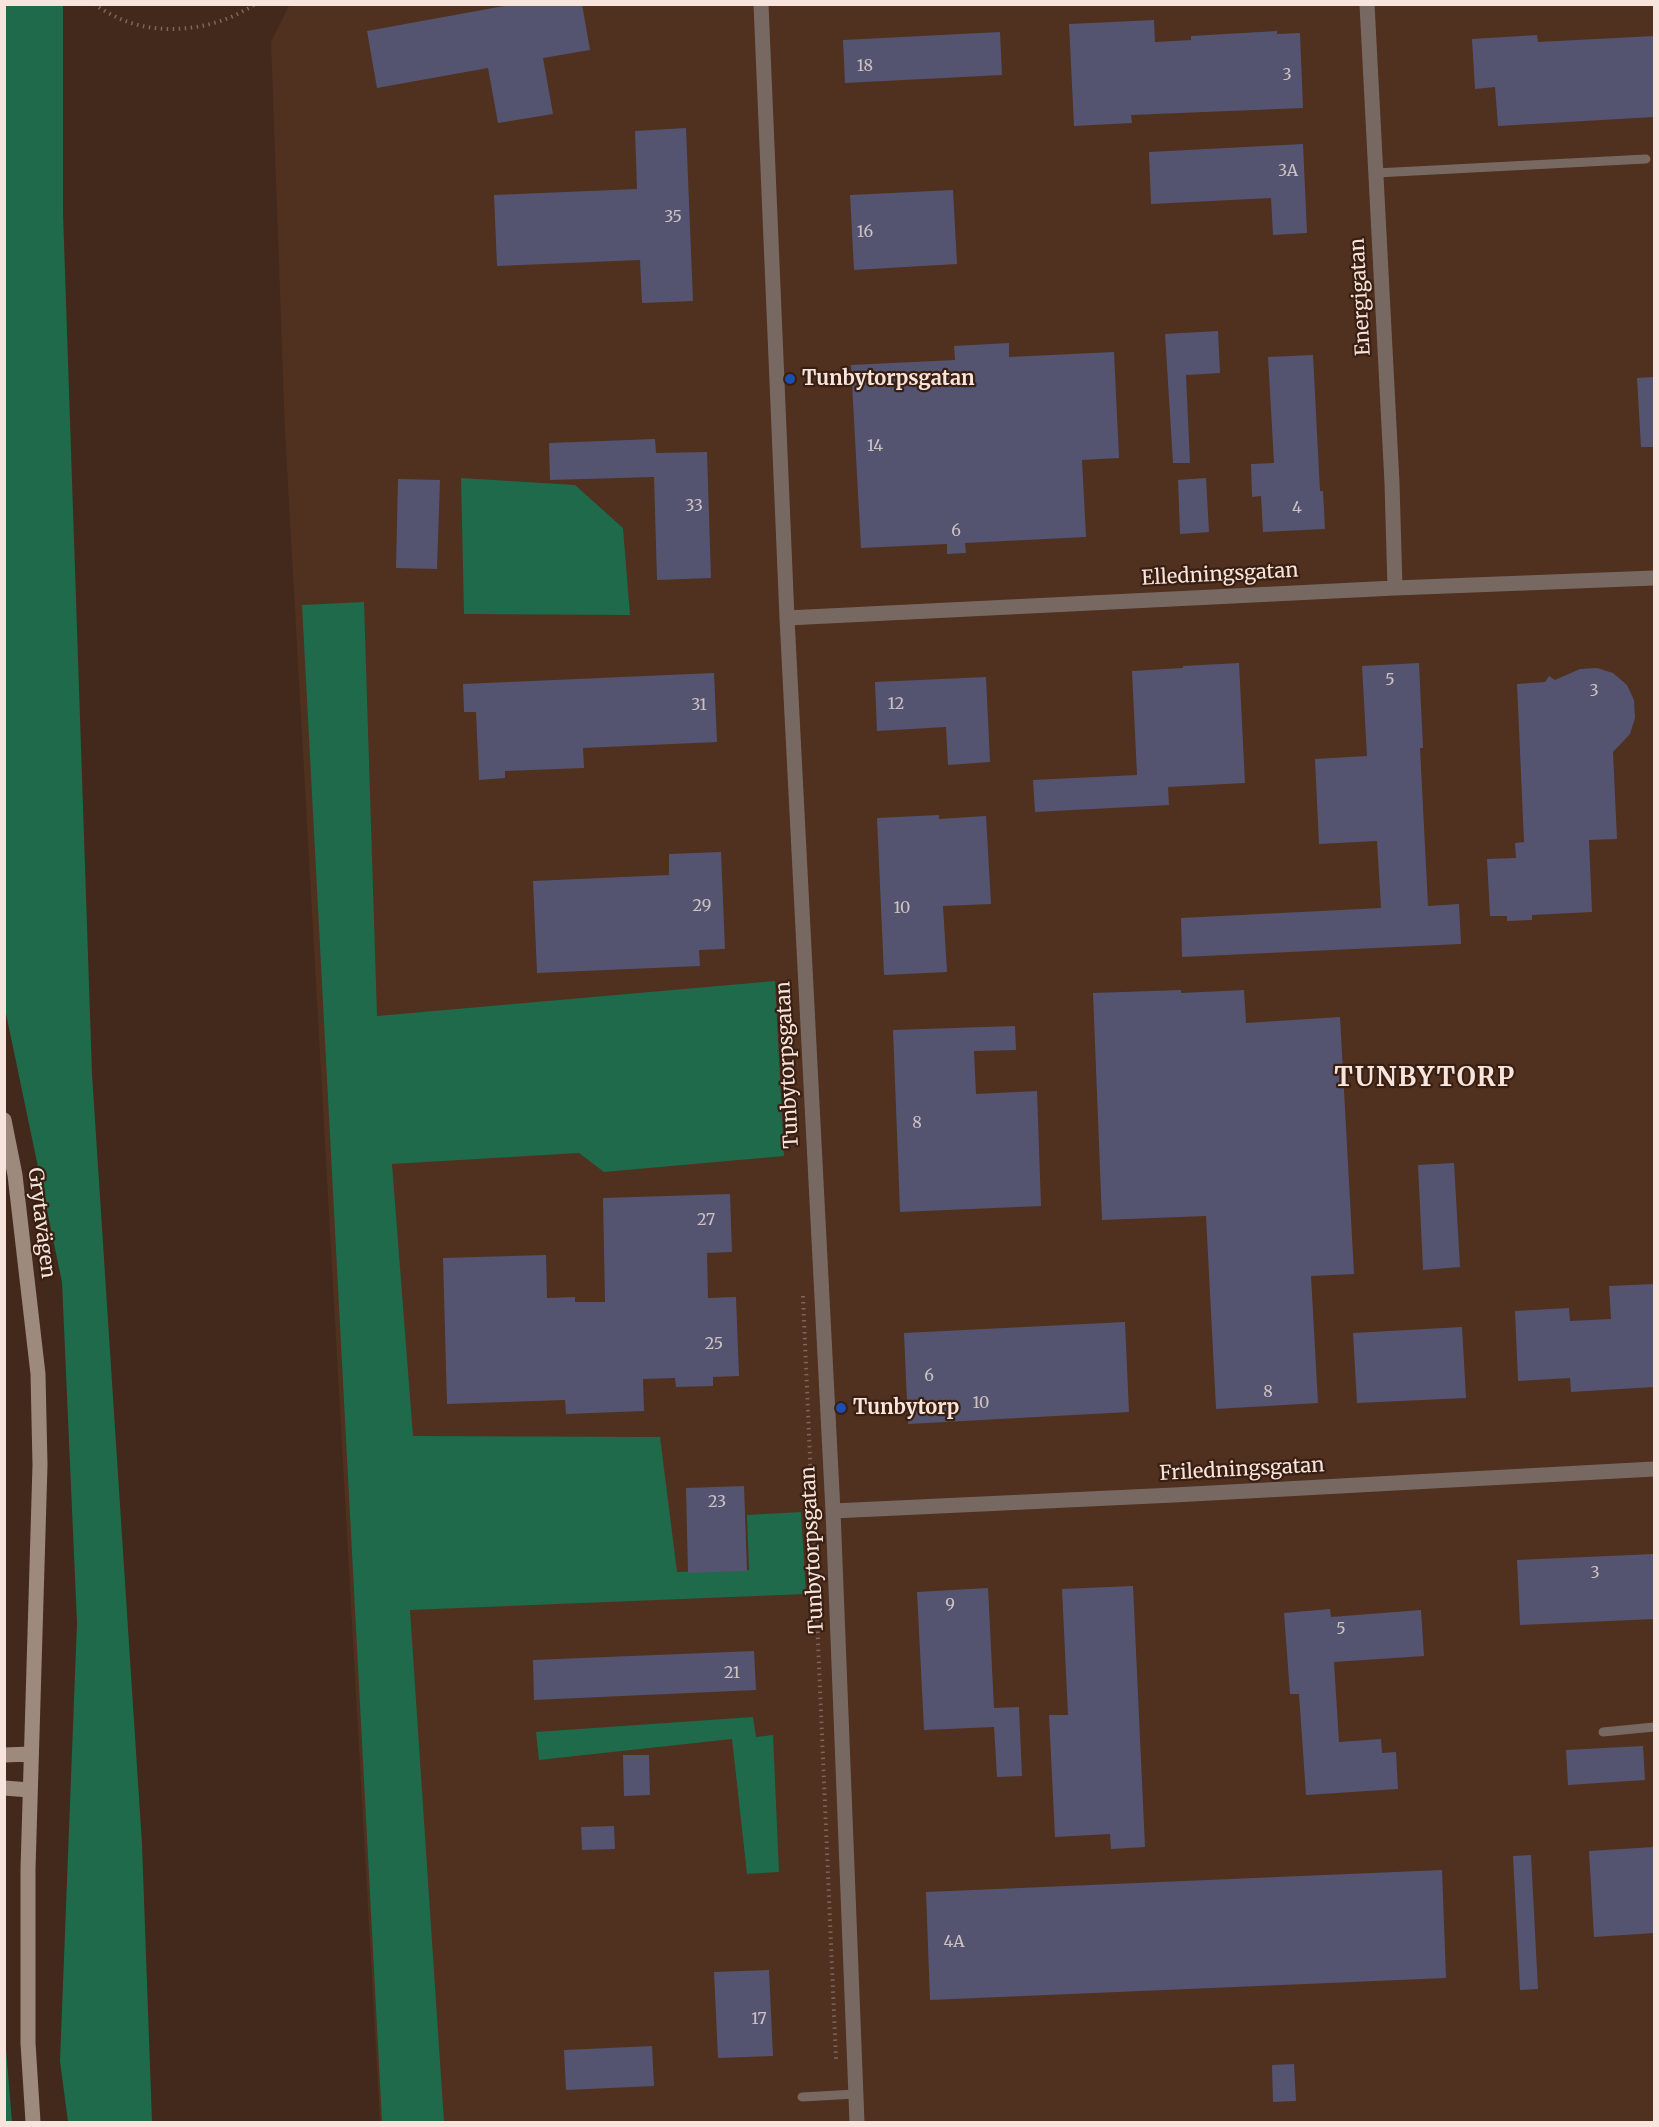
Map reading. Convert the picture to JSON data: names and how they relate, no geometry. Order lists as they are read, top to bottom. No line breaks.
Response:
{"streets":{"street":["Energigatan","Elledningsgatan","Tunbytorpsgatan","Grytavägen","Friledningsgatan"]},"crossings":[["Energigatan","Elledningsgatan"],["Elledningsgatan","Tunbytorpsgatan"],["Tunbytorpsgatan","Friledningsgatan"]],"districts":["TUNBYTORP"],"places":["Tunbytorpsgatan","Tunbytorp"],"house_numbers":["18","3","3A","35","16","14","33","4","6","5","3","12","31","29","10","8","27","25","6","8","10","23","3","9","5","21","4A","17"]}
